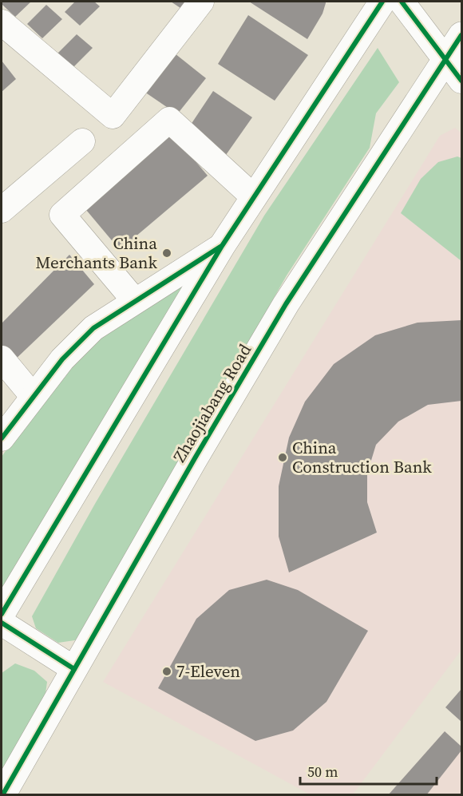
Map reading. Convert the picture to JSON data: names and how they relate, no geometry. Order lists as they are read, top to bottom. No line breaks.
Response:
{"streets":{"main road":["Zhaojiabang Road"]},"places":["China Merchants Bank","China Construction Bank","7-Eleven"],"scale_bar":"50 m"}
